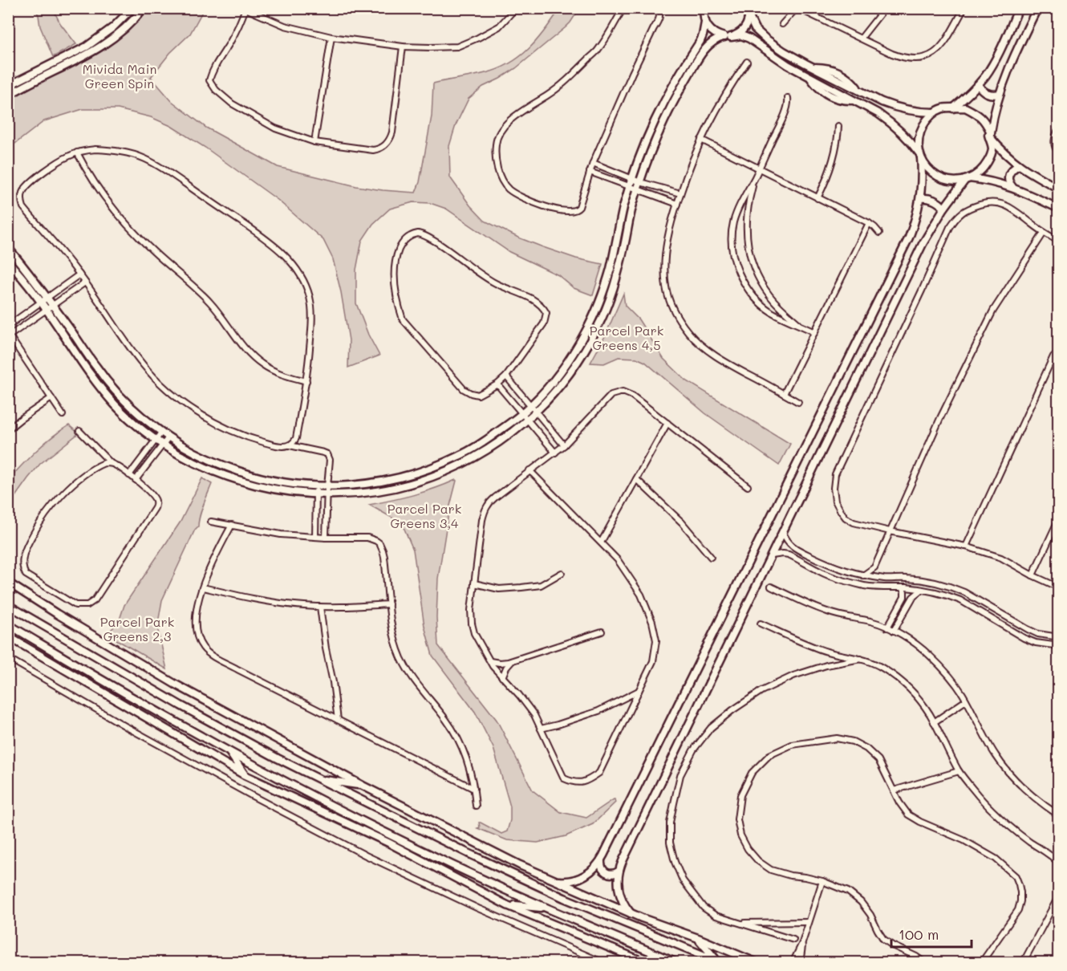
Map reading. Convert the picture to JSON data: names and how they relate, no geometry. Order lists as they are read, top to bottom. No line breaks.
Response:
{"parks":["Mivida Main Green Spin","Parcel Park Greens 4,5","Parcel Park Greens 3,4","Parcel Park Greens 2,3"],"scale_bar":"100 m"}
